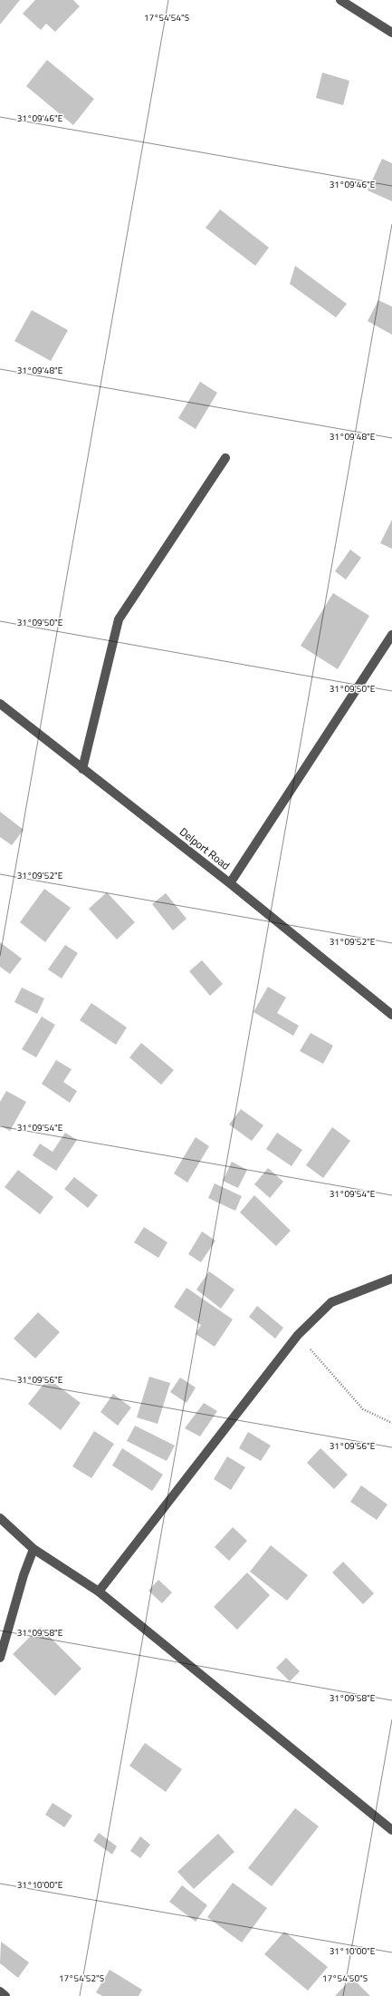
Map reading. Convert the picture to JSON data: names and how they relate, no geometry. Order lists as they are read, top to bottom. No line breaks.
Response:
{"streets":{"street":["Delport Road"]},"coordinates":["17°54'54\"S","31°09'46\"E","31°09'48\"E","31°09'50\"E","31°09'52\"E","31°09'54\"E","31°09'56\"E","31°09'58\"E","31°10'00\"E","17°54'52\"S","17°54'50\"S"]}
